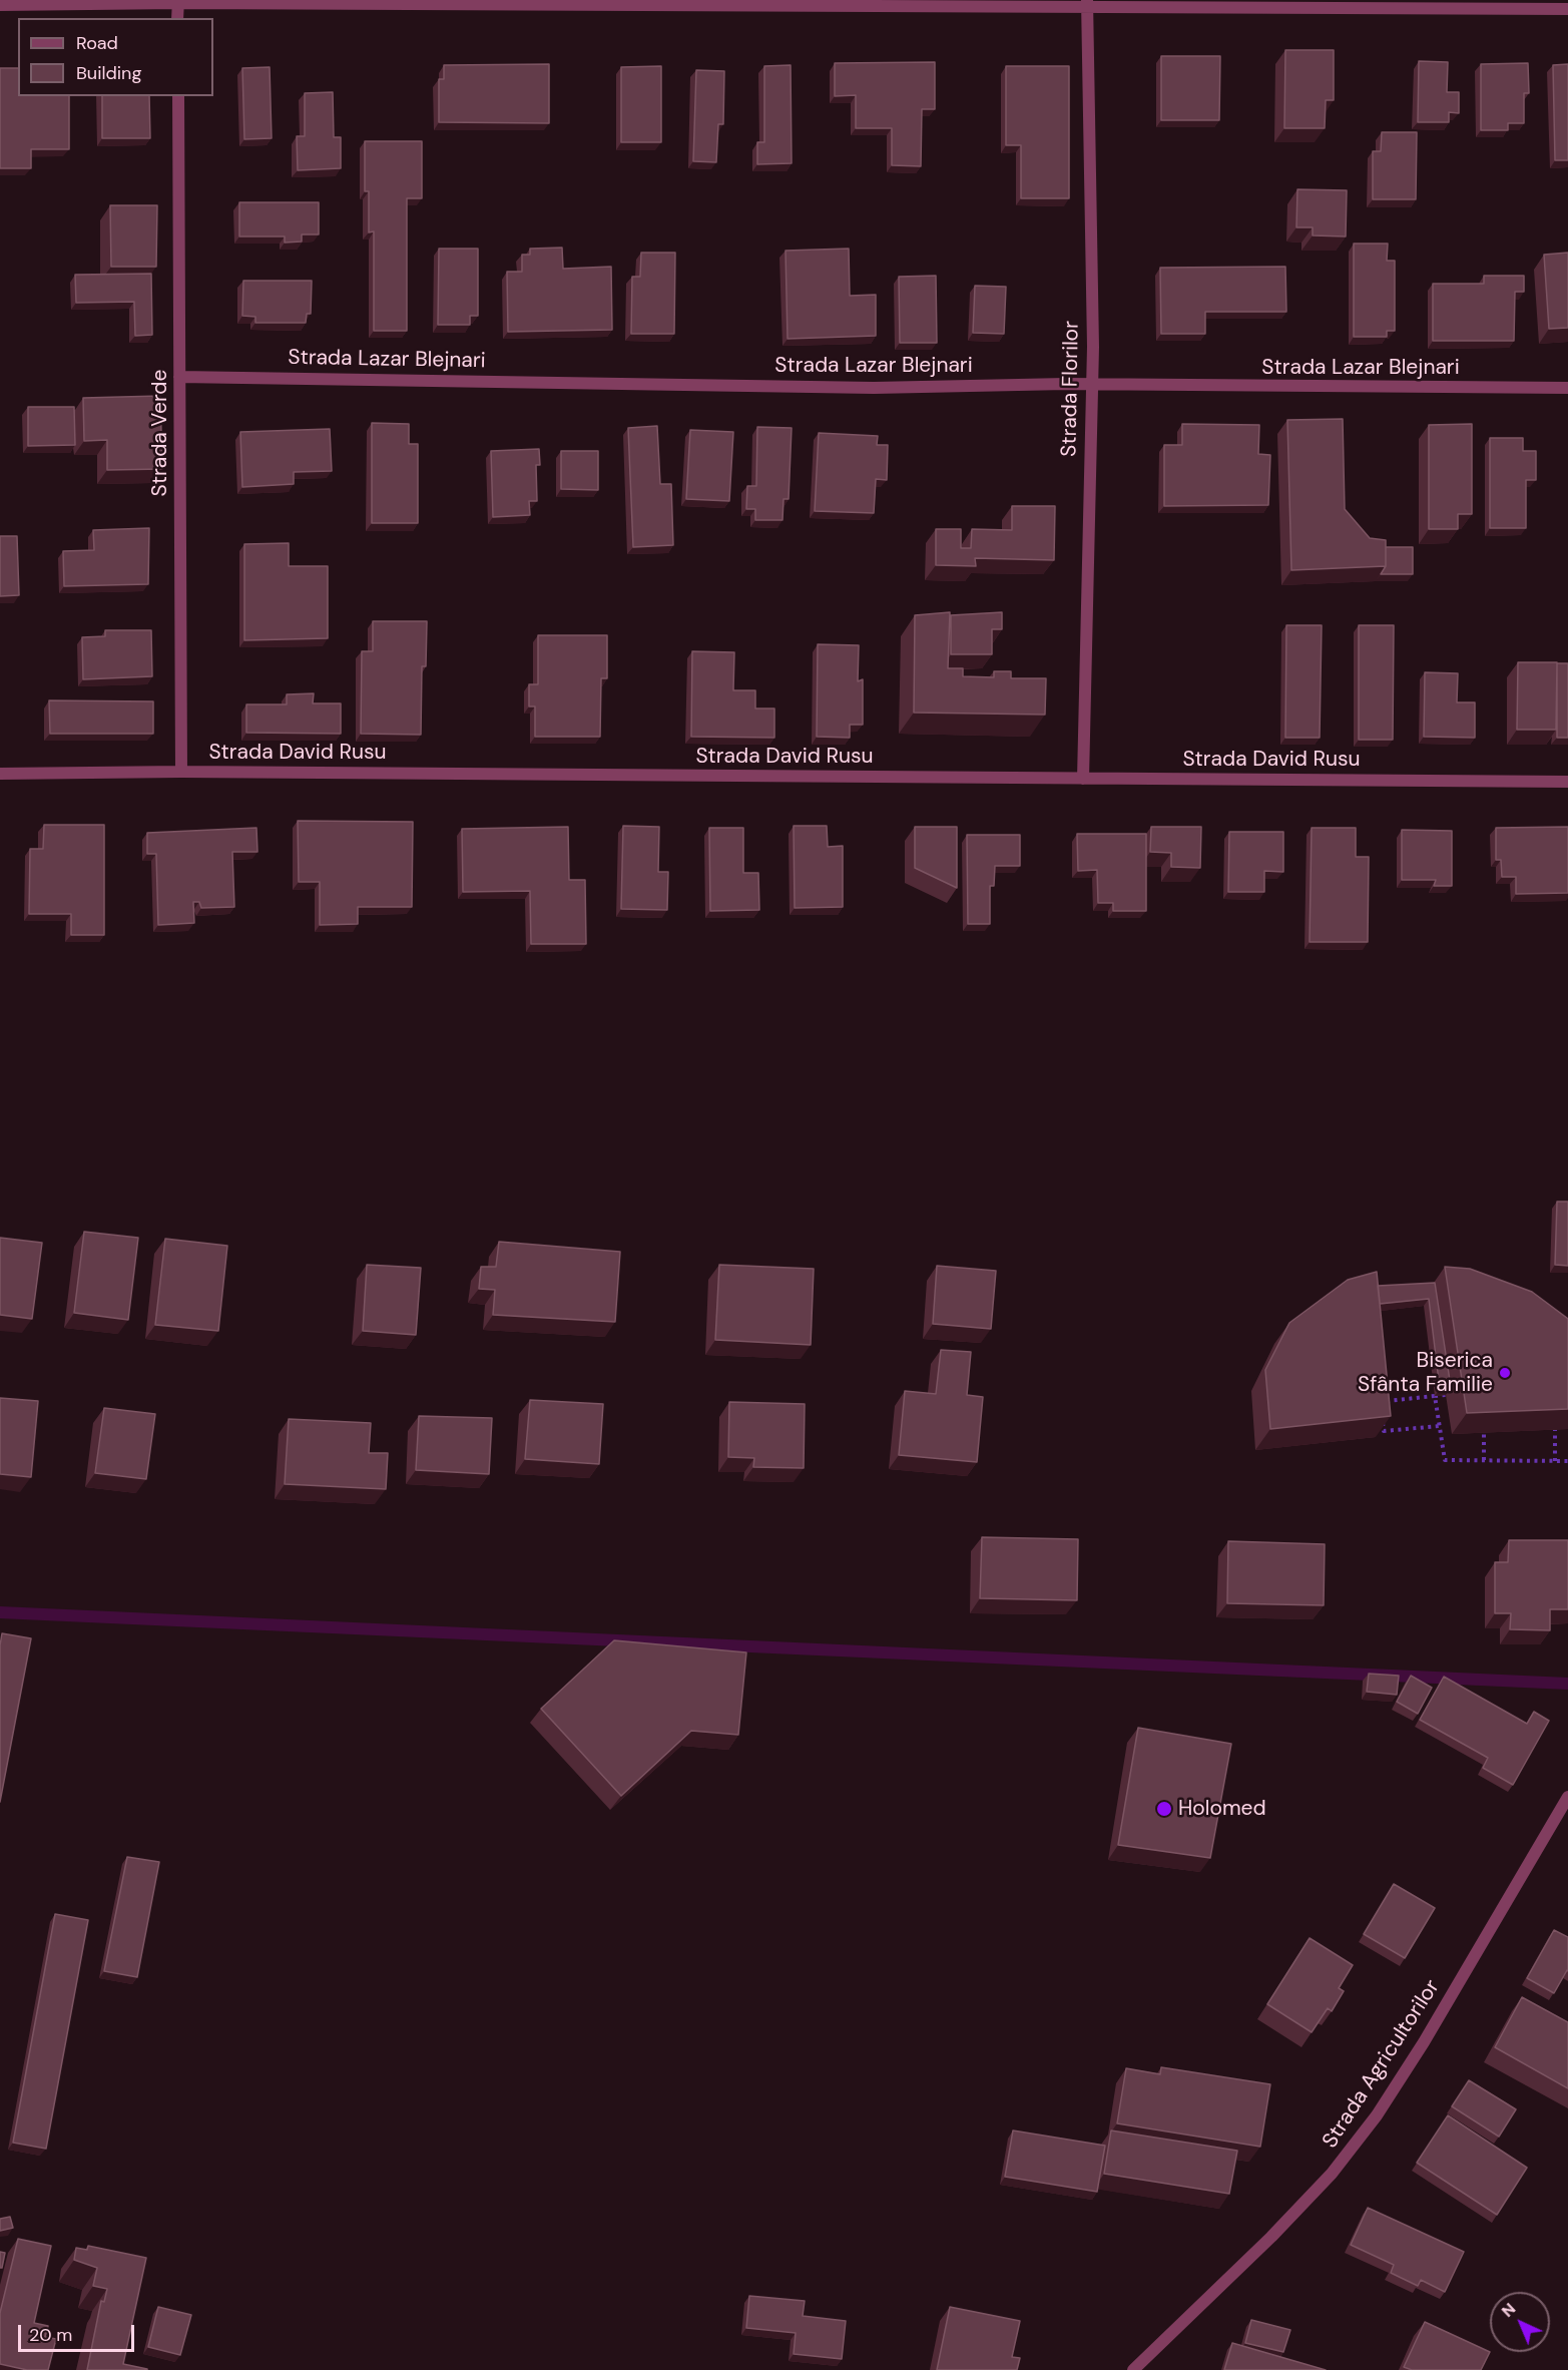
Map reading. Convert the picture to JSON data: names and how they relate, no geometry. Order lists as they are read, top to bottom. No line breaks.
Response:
{"streets":{"street":["Strada Lazar Blejnari","Strada Florilor","Strada Verde","Strada David Rusu","Strada Agricultorilor"]},"crossings":[["Strada Lazar Blejnari","Strada Florilor"],["Strada Lazar Blejnari","Strada Verde"],["Strada Florilor","Strada David Rusu"],["Strada Verde","Strada David Rusu"]],"places":["Biserica Sfânta Familie","Holomed"],"legend":["Road","Building"],"scale_bar":"20 m","north":"top left"}
